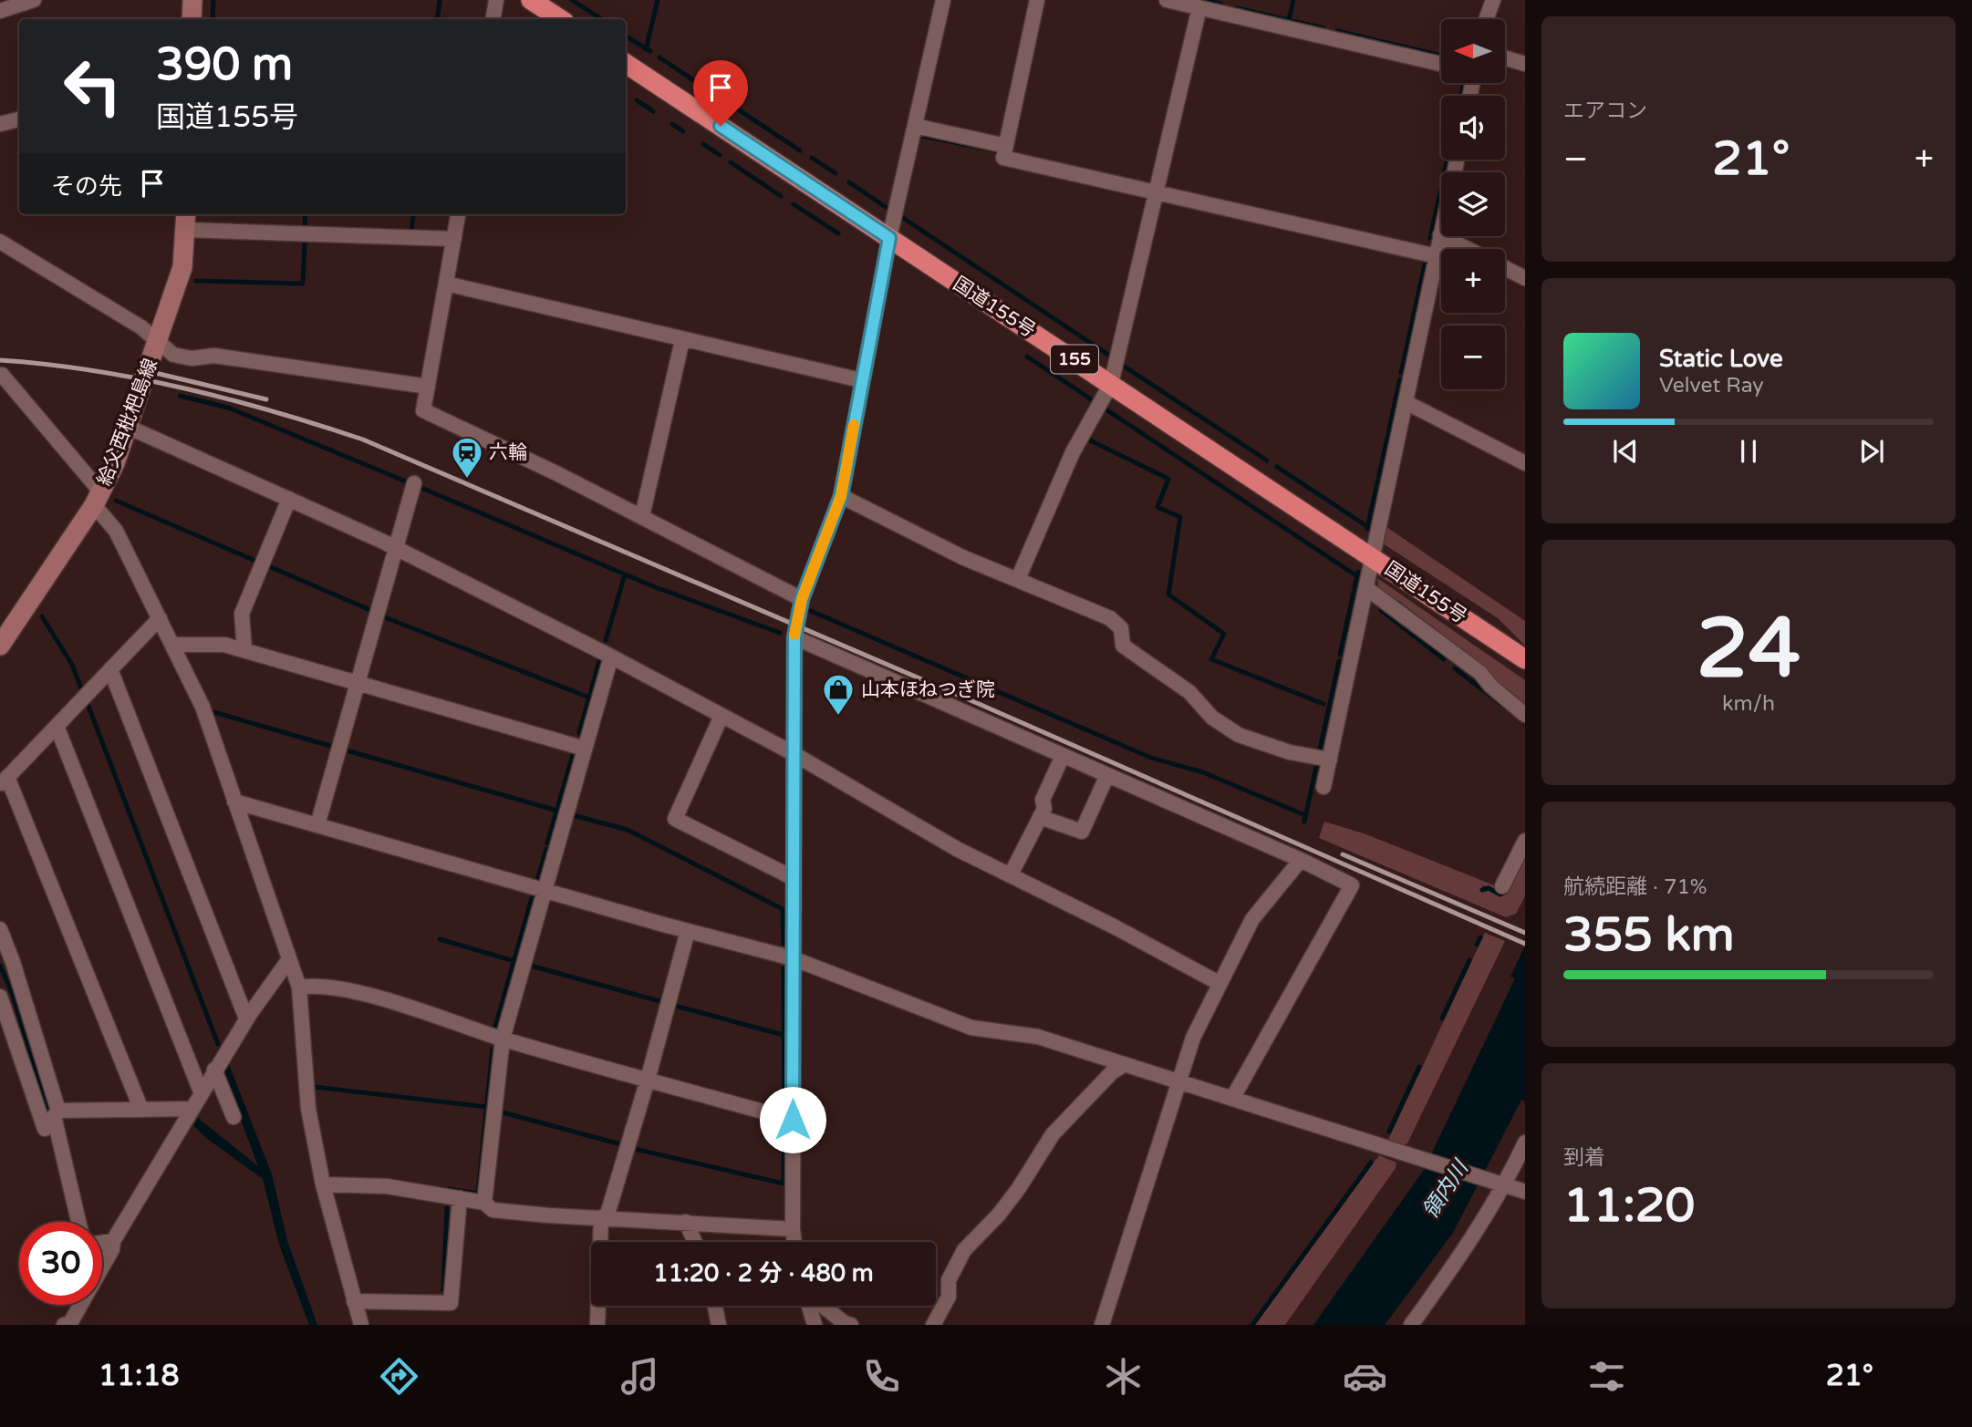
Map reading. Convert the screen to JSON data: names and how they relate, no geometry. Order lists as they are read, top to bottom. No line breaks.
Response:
{"streets":{"highway":["国道155号","155"],"main road":["給父西枇杷島線"]},"water":["領内川"],"places":{"station":["六輪"],"shop":["山本ほねつぎ院"]},"north":"left","page":{"tile":["エアコン",["24","km/h"],["航続距離 · 71%","355 km"],["到着","11:20"]],"map_buttons":["+","−"],"turn":["390 m","国道155号"],"heat":["−","21°","+"],"then":"その先","song":["Static Love","Velvet Ray"],"limit":"30","trip":"11:20 · 2 分 · 480 m","tabs":["11:18","21°"]}}
